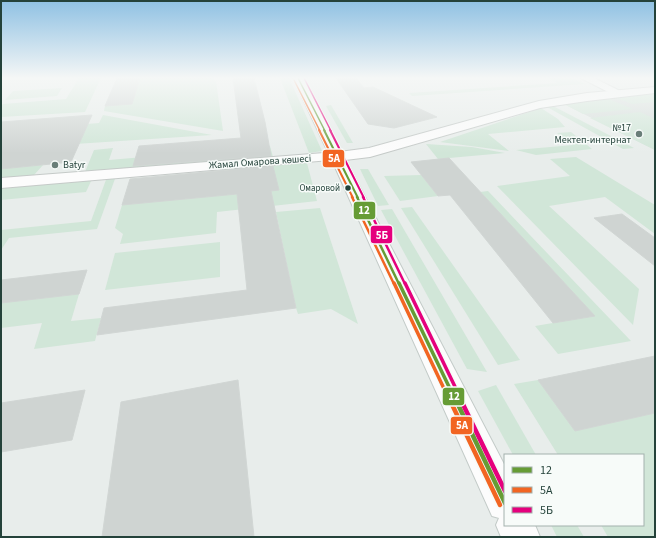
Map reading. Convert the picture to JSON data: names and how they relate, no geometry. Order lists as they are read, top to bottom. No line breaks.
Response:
{"streets":{"main road":["Жамал Омарова көшесі"]},"places":["№17 Мектеп-интернат","Batyr","Омаровой"],"lines":["transit line 12","transit line 5А","transit line 5Б"],"legend":["12","5А","5Б"]}
